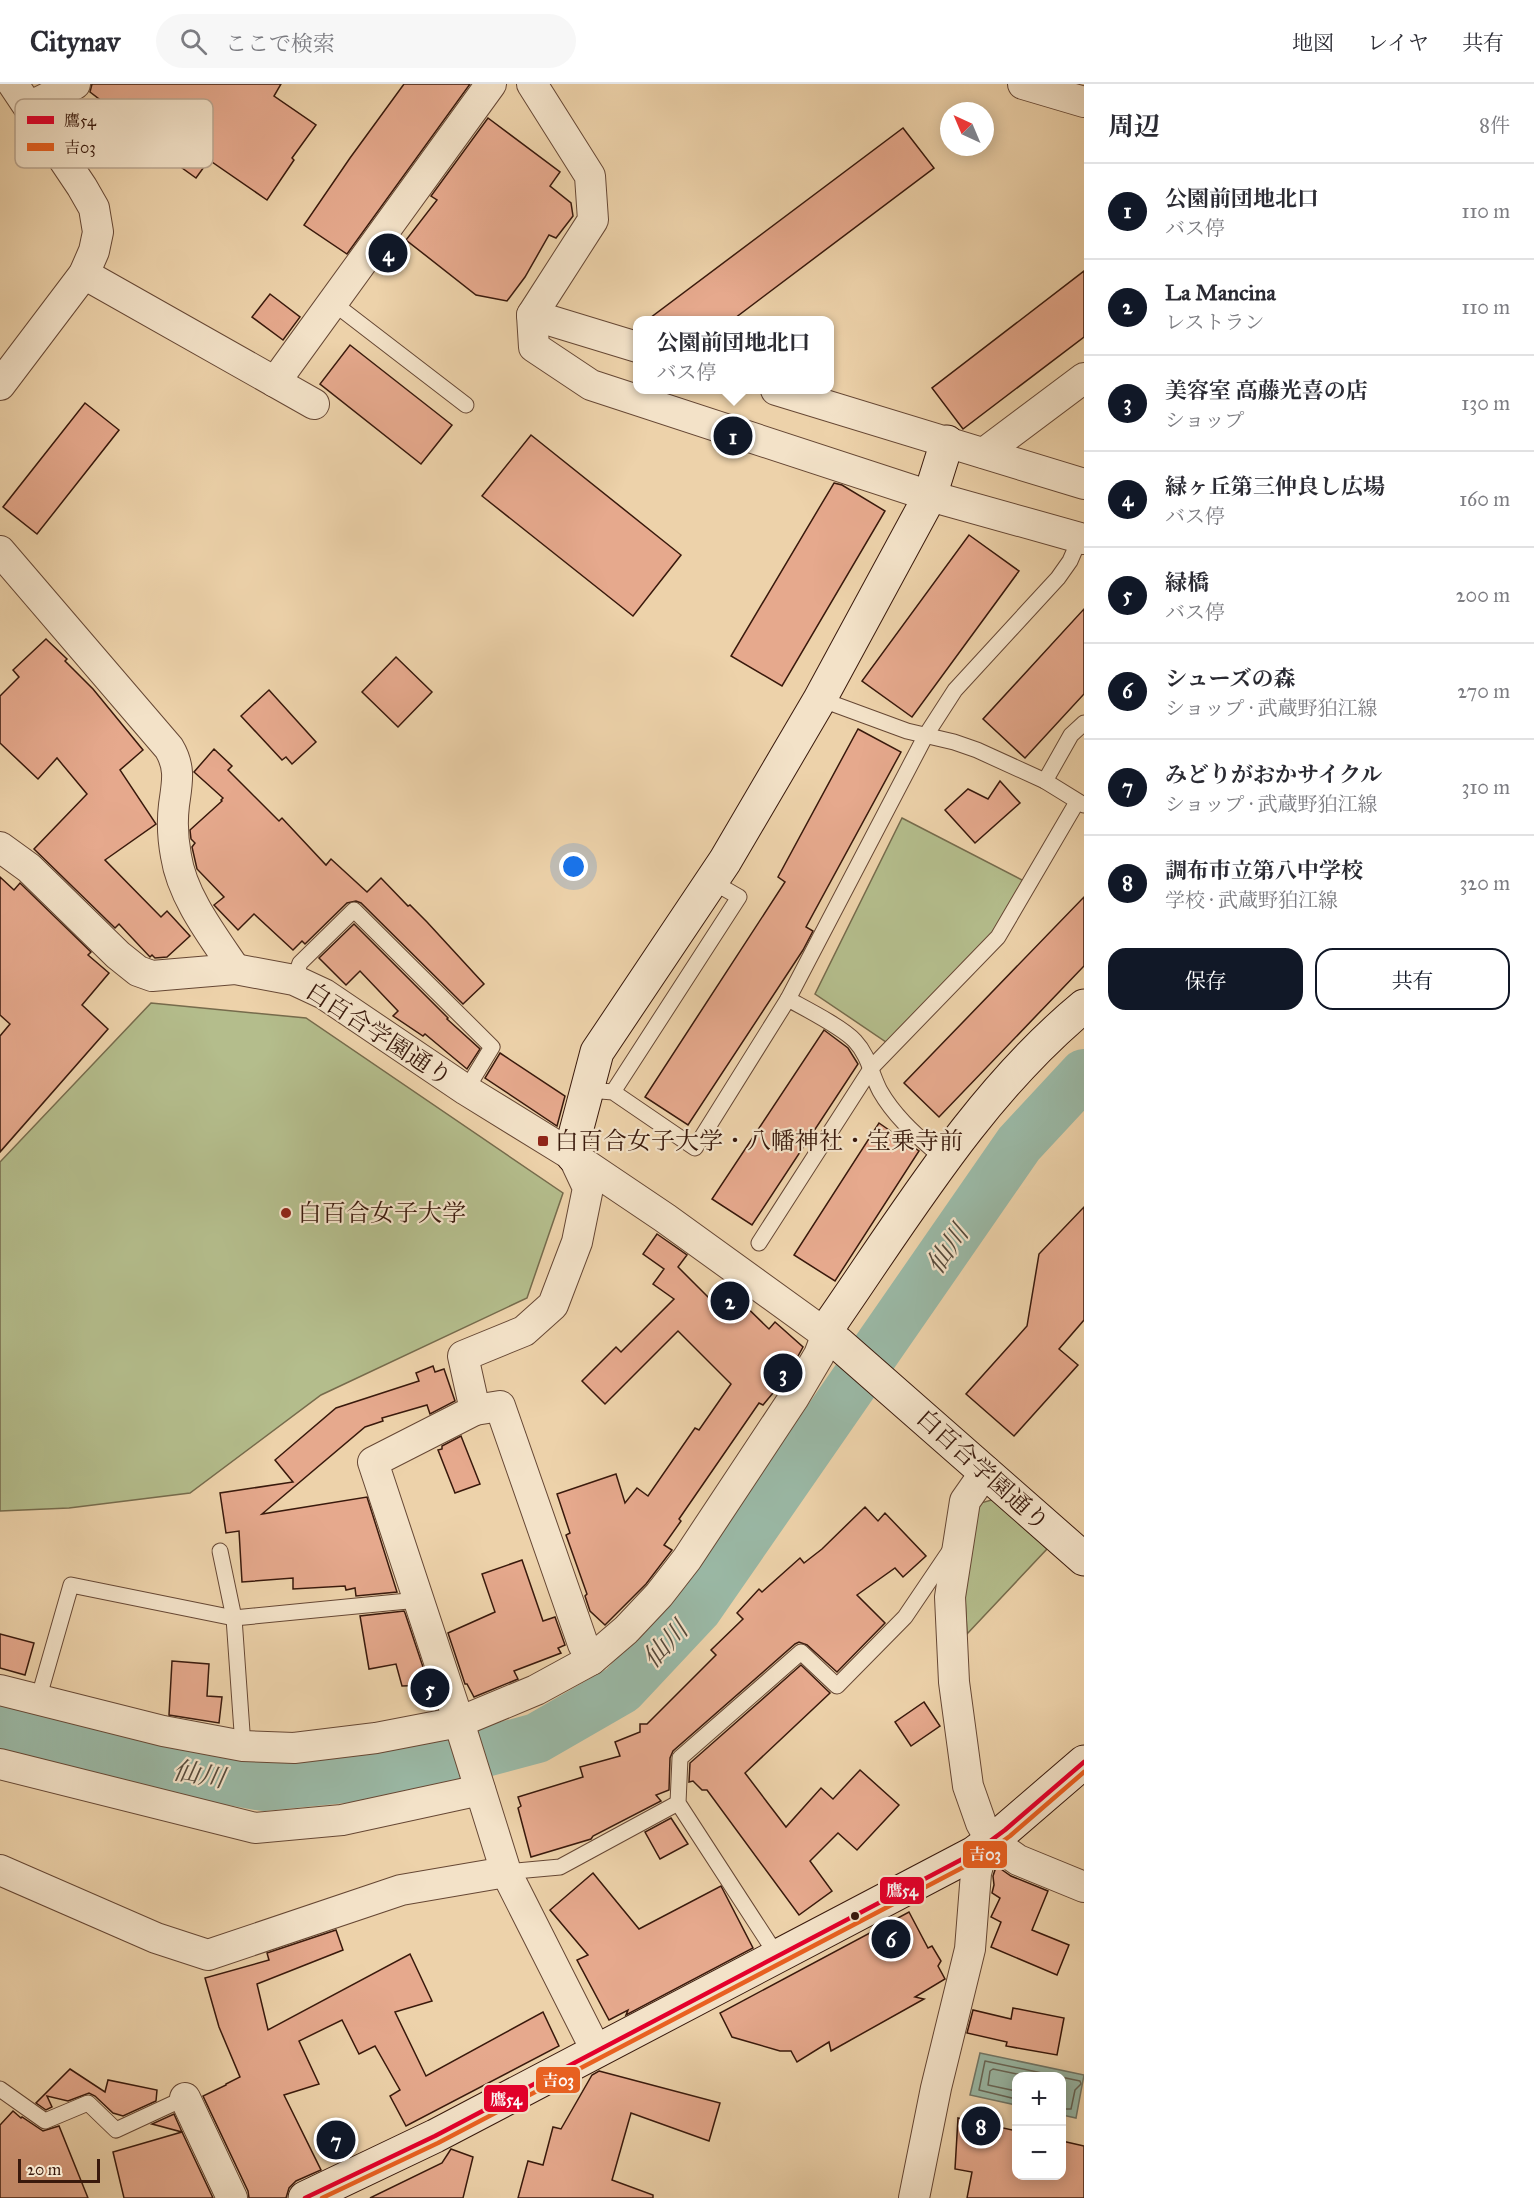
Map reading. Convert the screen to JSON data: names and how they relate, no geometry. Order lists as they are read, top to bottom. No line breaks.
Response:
{"streets":{"street":["白百合学園通り"]},"water":["仙川"],"places":{"transit":["白百合女子大学・八幡神社・宝乗寺前"],"other":["白百合女子大学"]},"lines":["transit line 鷹54","transit line 吉03"],"legend":["鷹54","吉03"],"scale_bar":"20 m","north":"top left","page":{"header":"Citynav","search":"ここで検索","nav":["地図","レイヤ","共有"],"heading":["周辺","8件"],"list":[{"mark":"1","name":"公園前団地北口","note":"バス停","value":"110 m"},{"mark":"2","name":"La Mancina","note":"レストラン","value":"110 m"},{"mark":"3","name":"美容室 高藤光喜の店","note":"ショップ","value":"130 m"},{"mark":"4","name":"緑ヶ丘第三仲良し広場","note":"バス停","value":"160 m"},{"mark":"5","name":"緑橋","note":"バス停","value":"200 m"},{"mark":"6","name":"シューズの森","note":"ショップ · 武蔵野狛江線","value":"270 m"},{"mark":"7","name":"みどりがおかサイクル","note":"ショップ · 武蔵野狛江線","value":"310 m"},{"mark":"8","name":"調布市立第八中学校","note":"学校 · 武蔵野狛江線","value":"320 m"}],"pins":["4","1","2","3","5","6","8","7"],"popup":["公園前団地北口","バス停"],"buttons":["保存","共有"],"map_buttons":["+","−"],"scale":"20 m"}}
